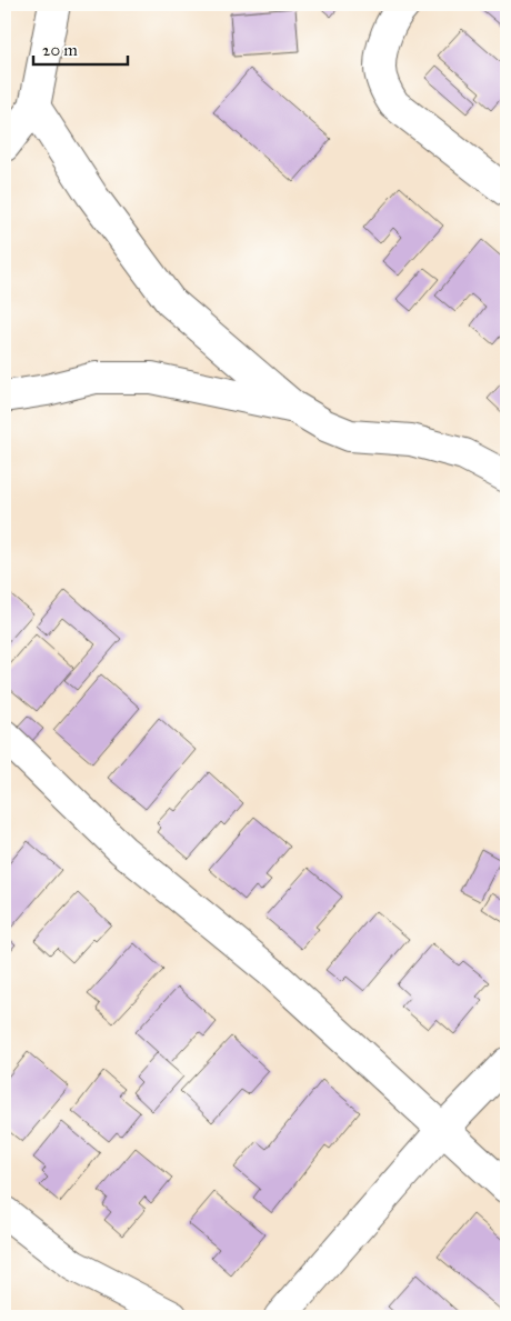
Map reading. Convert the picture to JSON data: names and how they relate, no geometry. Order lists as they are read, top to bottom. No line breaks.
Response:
{"scale_bar":"20 m"}
